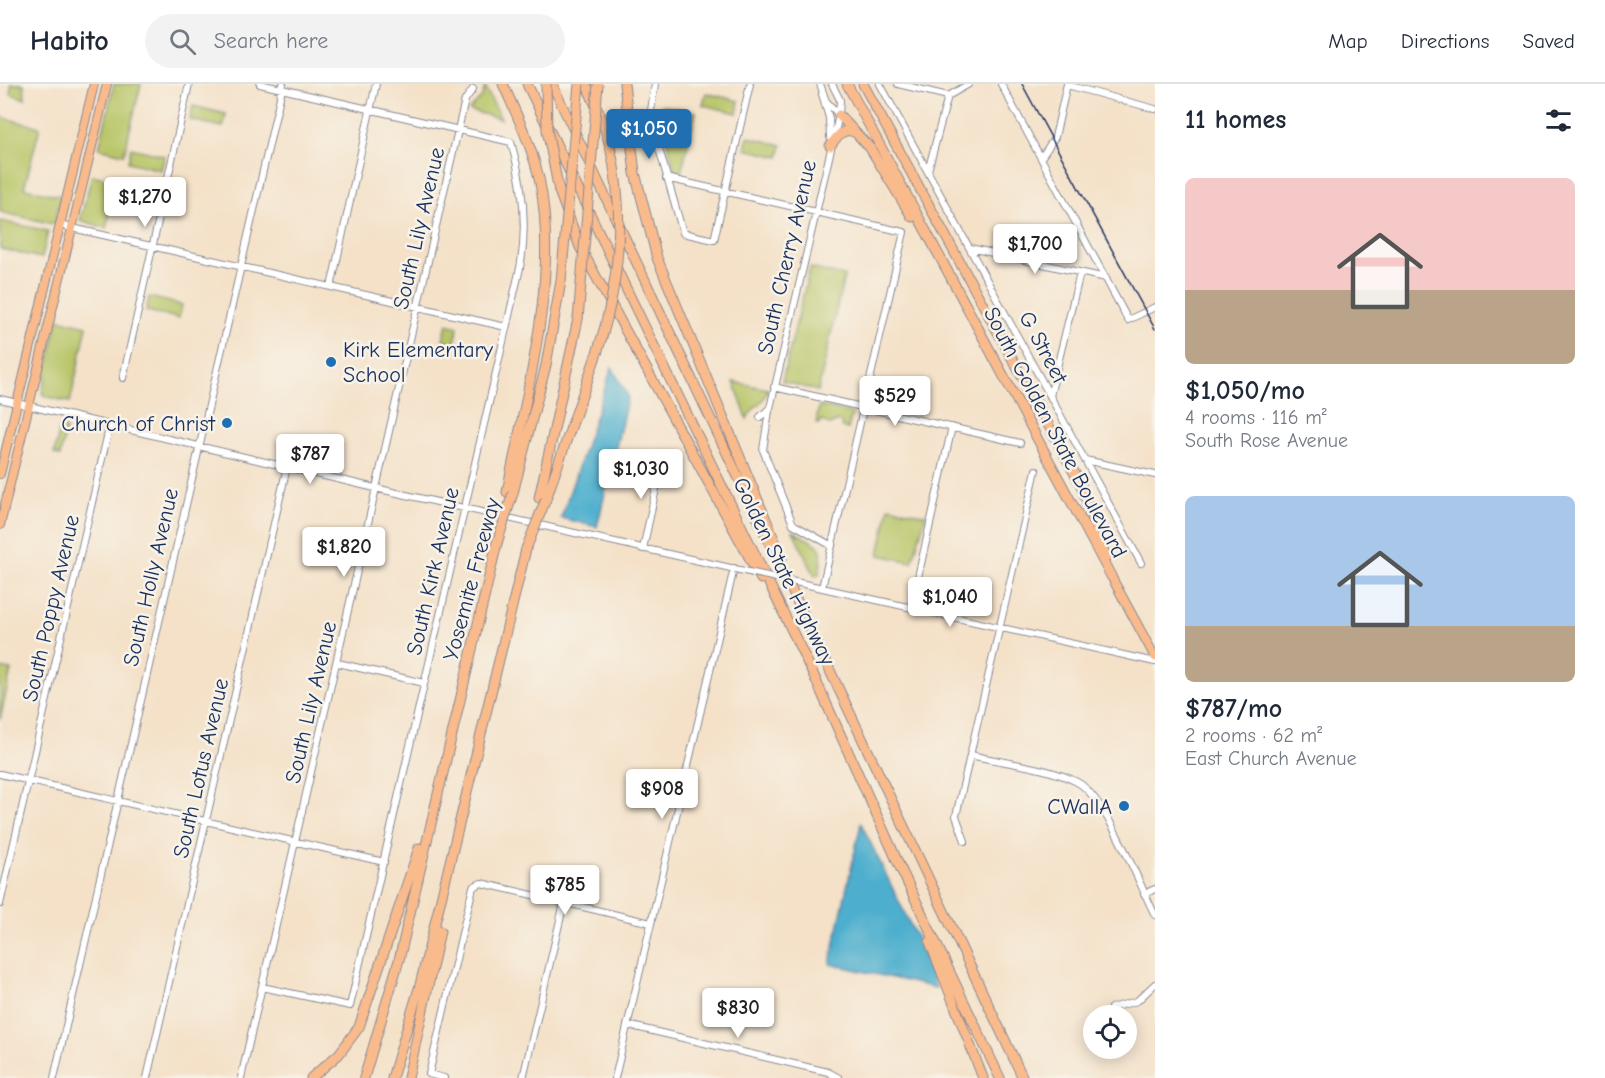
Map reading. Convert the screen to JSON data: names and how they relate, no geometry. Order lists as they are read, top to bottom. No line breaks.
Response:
{"streets":{"highway":["South Golden State Boulevard","Golden State Highway","Yosemite Freeway"],"street":["South Lily Avenue","South Cherry Avenue","G Street","South Kirk Avenue","South Holly Avenue","South Poppy Avenue","South Lotus Avenue"]},"crossings":[["South Lily Avenue","South Kirk Avenue"]],"places":["Kirk Elementary School","Church of Christ","CWallA"],"page":{"header":"Habito","search":"Search here","nav":["Map","Directions","Saved"],"heading":"11 homes","price":["$1,050","$1,270","$1,700","$529","$787","$1,030","$1,820","$1,040","$908","$785","$830"],"list":[{"name":"$1,050/mo","note":"4 rooms · 116 m² · South Rose Avenue"},{"name":"$787/mo","note":"2 rooms · 62 m² · East Church Avenue"}]}}
